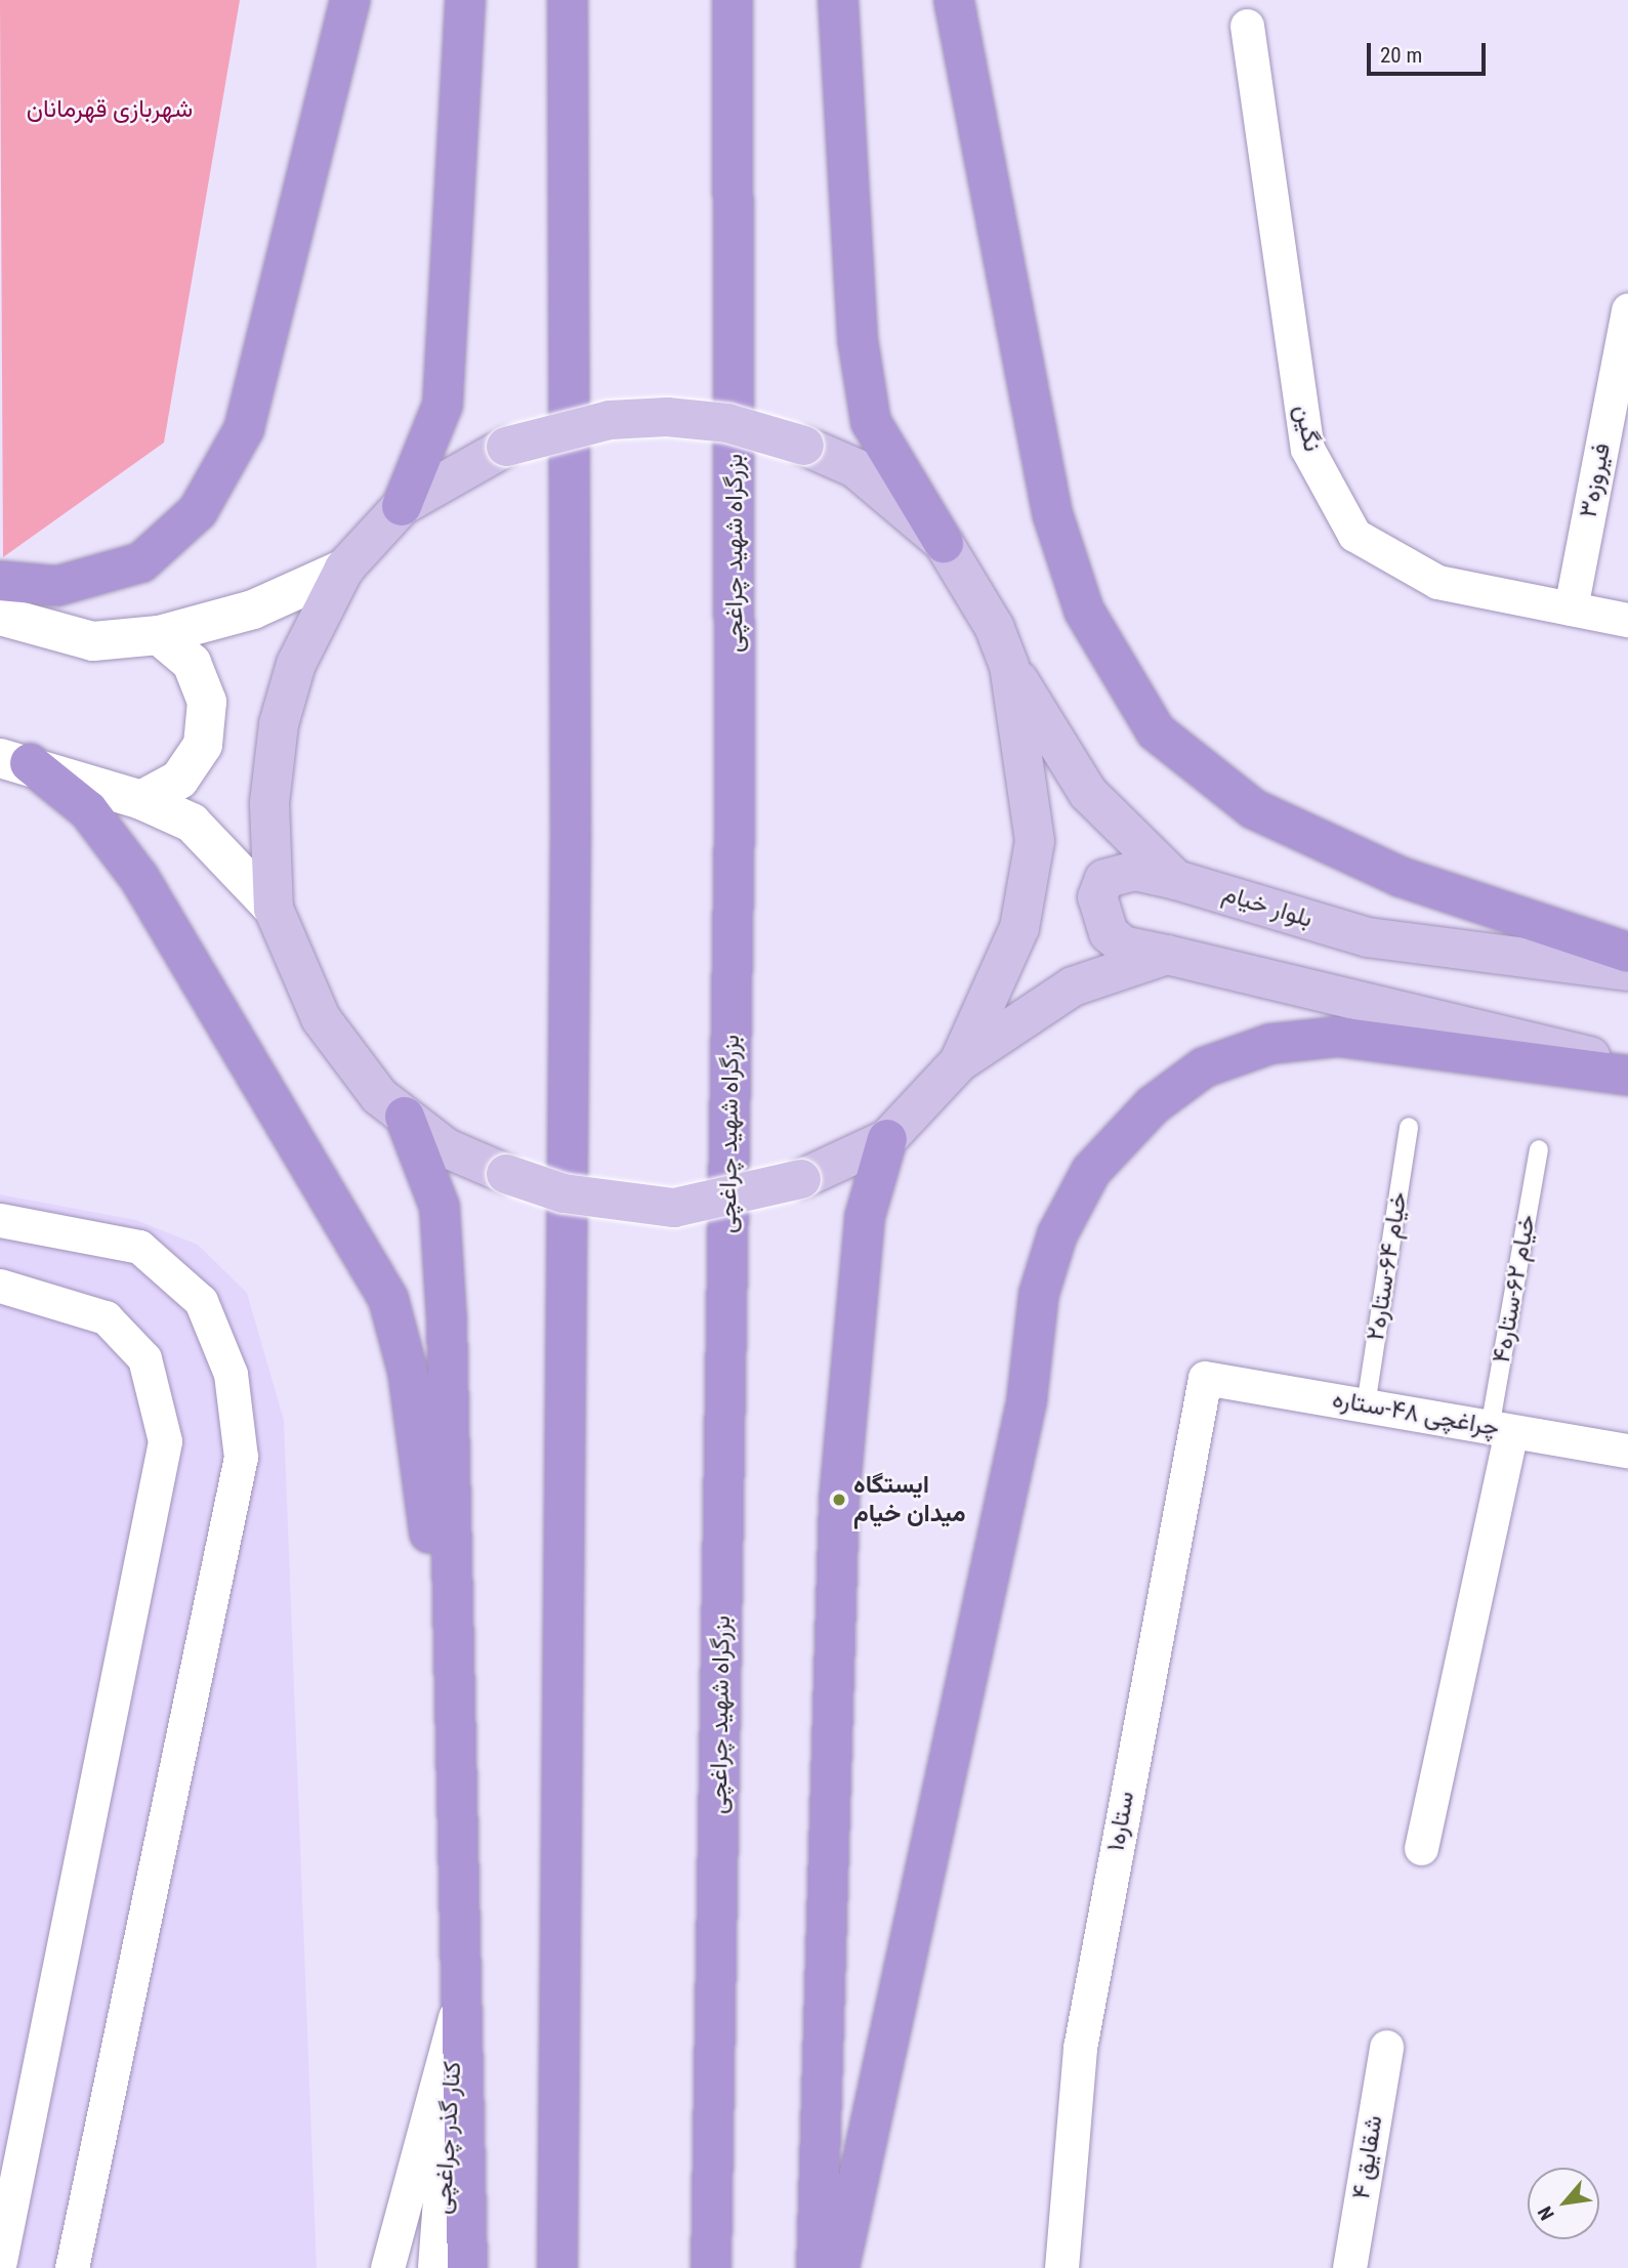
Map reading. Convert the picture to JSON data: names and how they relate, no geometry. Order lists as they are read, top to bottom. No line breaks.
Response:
{"streets":{"highway":["بزرگراه شهید چراغچی"],"main road":["بلوار خیام","کنار گذر چراغچی"],"street":["نگین","فیروزه۳","چراغچی ۴۸-ستاره","ستاره۱","شقایق ۴"],"lane":["خیام ۶۴-ستاره۲","خیام ۶۲-ستاره۴"]},"crossings":[["نگین","فیروزه۳"],["خیام ۶۴-ستاره۲","چراغچی ۴۸-ستاره"],["خیام ۶۲-ستاره۴","چراغچی ۴۸-ستاره"],["چراغچی ۴۸-ستاره","ستاره۱"]],"parks":["شهربازی قهرمانان"],"places":["ایستگاه میدان خیام"],"scale_bar":"20 m","north":"bottom left"}
